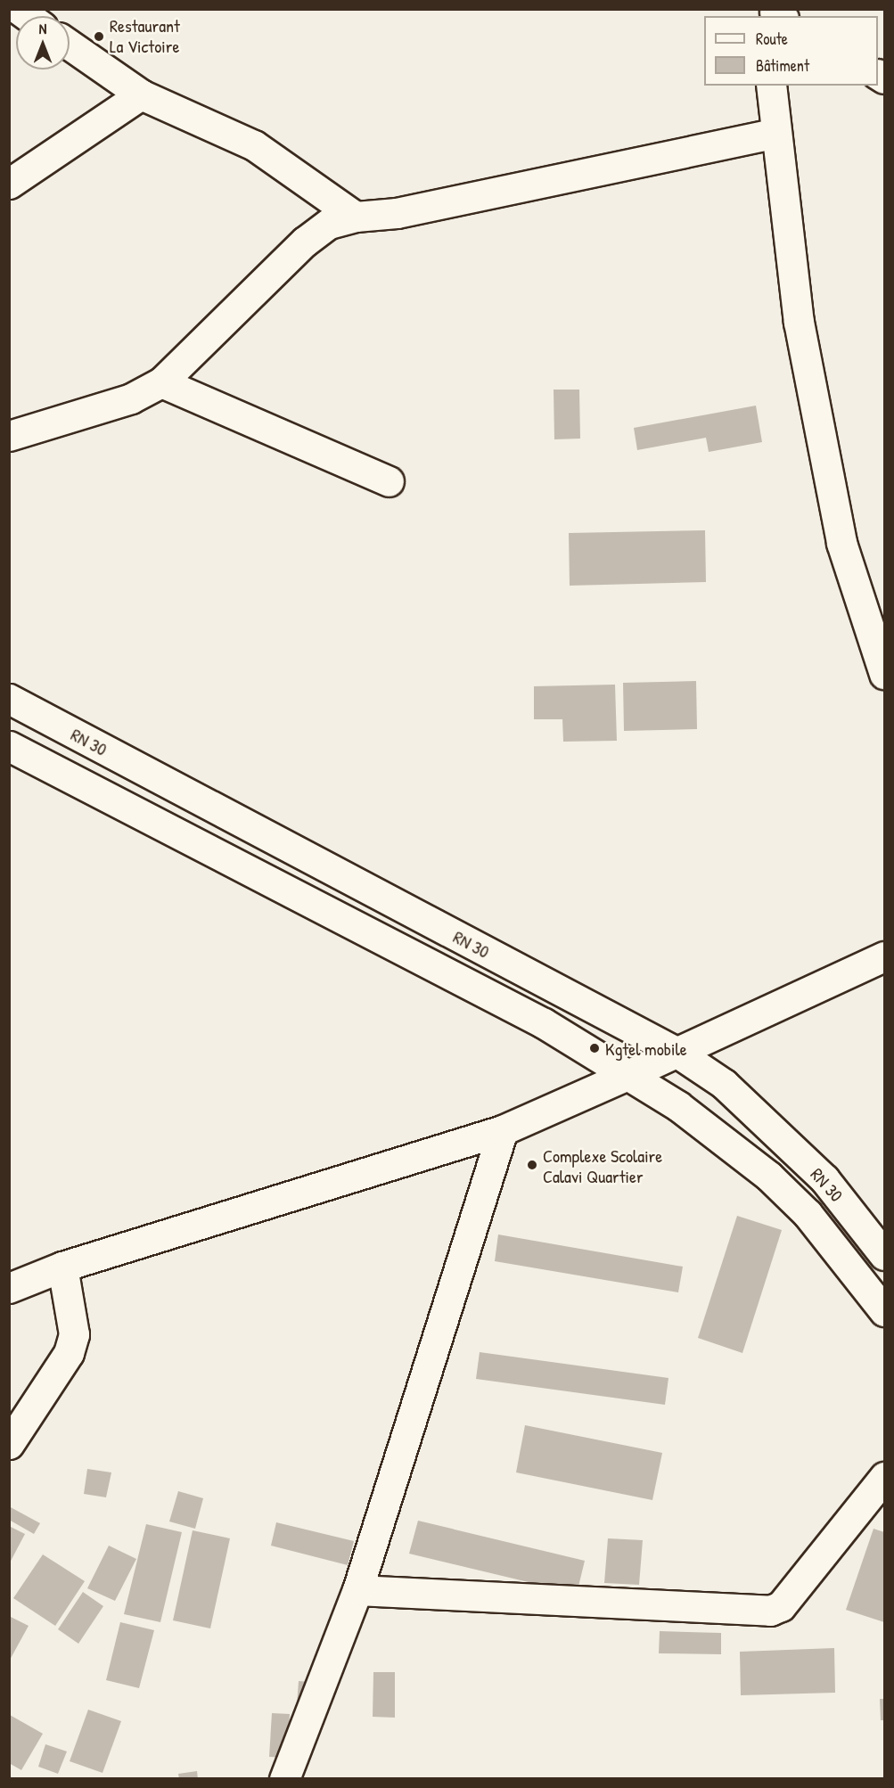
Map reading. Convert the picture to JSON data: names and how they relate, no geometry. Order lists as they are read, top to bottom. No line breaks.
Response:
{"streets":{"street":["RN 30"]},"places":["Restaurant La Victoire","Kgtel mobile","Complexe Scolaire Calavi Quartier"],"legend":["Route","Bâtiment"],"north":"top"}
